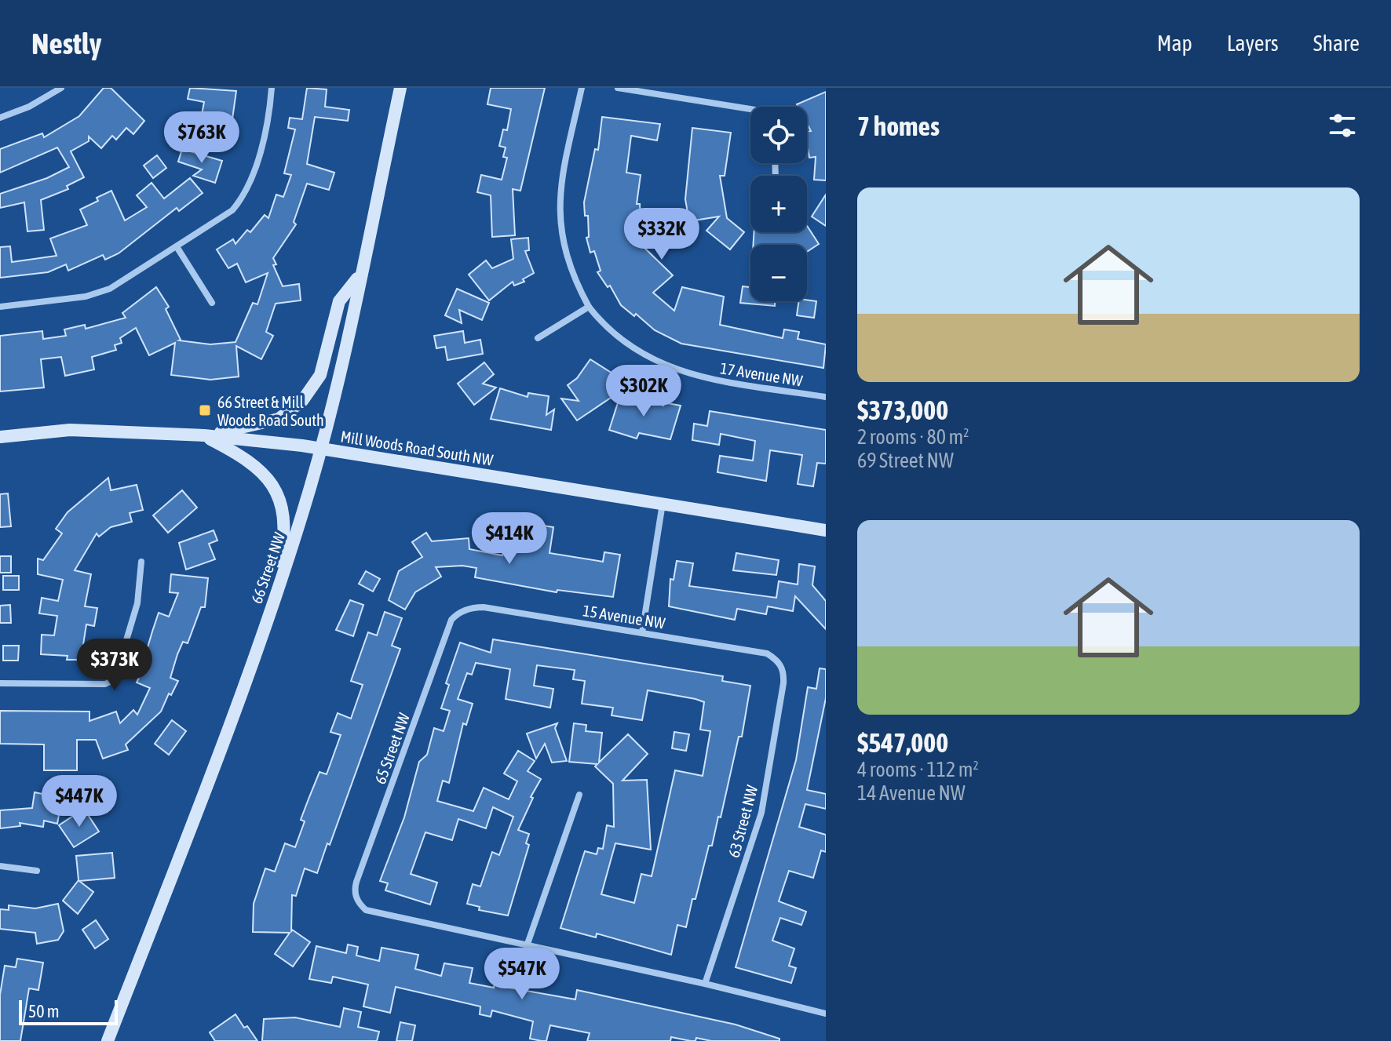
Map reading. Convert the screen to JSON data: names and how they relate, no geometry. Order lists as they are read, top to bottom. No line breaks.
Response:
{"streets":{"main road":["Mill Woods Road South NW","66 Street NW"],"street":["17 Avenue NW","15 Avenue NW","65 Street NW","63 Street NW"]},"crossings":[["Mill Woods Road South NW","66 Street NW"],["15 Avenue NW","65 Street NW"],["15 Avenue NW","63 Street NW"]],"places":{"transit":["66 Street & Mill Woods Road South"]},"scale_bar":"50 m","page":{"header":"Nestly","nav":["Map","Layers","Share"],"heading":"7 homes","map_buttons":["+","−"],"price":["$763K","$332K","$302K","$414K","$373K","$447K","$547K"],"list":[{"name":"$373,000","note":"2 rooms · 80 m² · 69 Street NW"},{"name":"$547,000","note":"4 rooms · 112 m² · 14 Avenue NW"}],"scale":"50 m"}}
